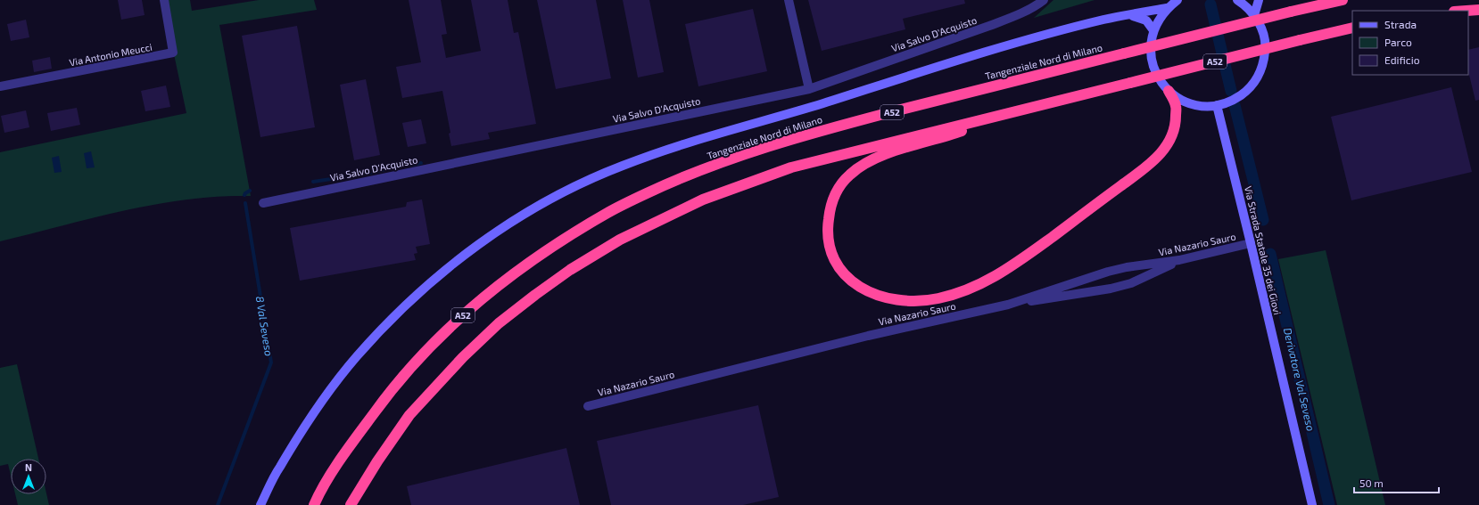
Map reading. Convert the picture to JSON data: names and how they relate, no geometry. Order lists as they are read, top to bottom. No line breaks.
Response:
{"streets":{"highway":["Tangenziale Nord di Milano","A52"],"main road":["Via Strada Statale 35 dei Giovi"],"street":["Via Salvo D'Acquisto","Via Antonio Meucci","Via Nazario Sauro"]},"crossings":[["Via Nazario Sauro","Via Strada Statale 35 dei Giovi"]],"water":["8 Val Seveso","Derivatore Val Seveso"],"legend":["Strada","Parco","Edificio"],"scale_bar":"50 m","north":"top"}
